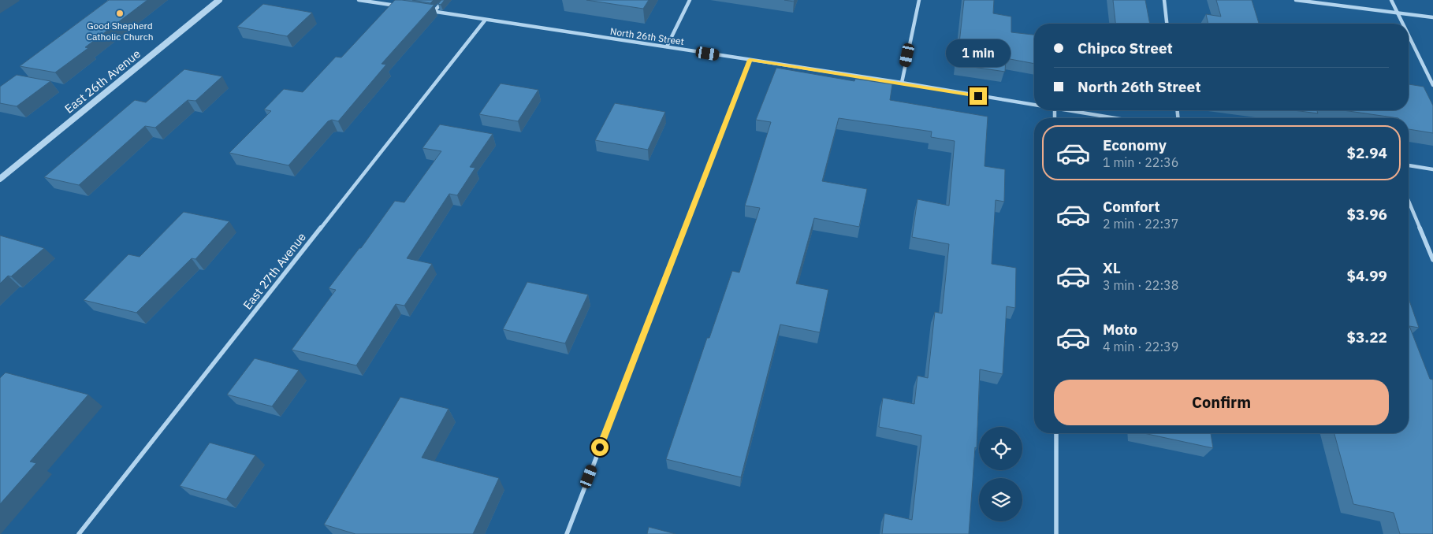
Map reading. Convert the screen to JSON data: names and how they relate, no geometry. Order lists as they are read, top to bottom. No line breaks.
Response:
{"streets":{"street":["North 26th Street","East 26th Avenue","East 27th Avenue"]},"crossings":[["North 26th Street","East 27th Avenue"]],"places":["Good Shepherd Catholic Church"],"page":{"banner":["Chipco Street","North 26th Street"],"bubble":"1 min","list":[{"name":"Economy","note":"1 min · 22:36","value":"$2.94"},{"name":"Comfort","note":"2 min · 22:37","value":"$3.96"},{"name":"XL","note":"3 min · 22:38","value":"$4.99"},{"name":"Moto","note":"4 min · 22:39","value":"$3.22"}],"buttons":"Confirm"}}
